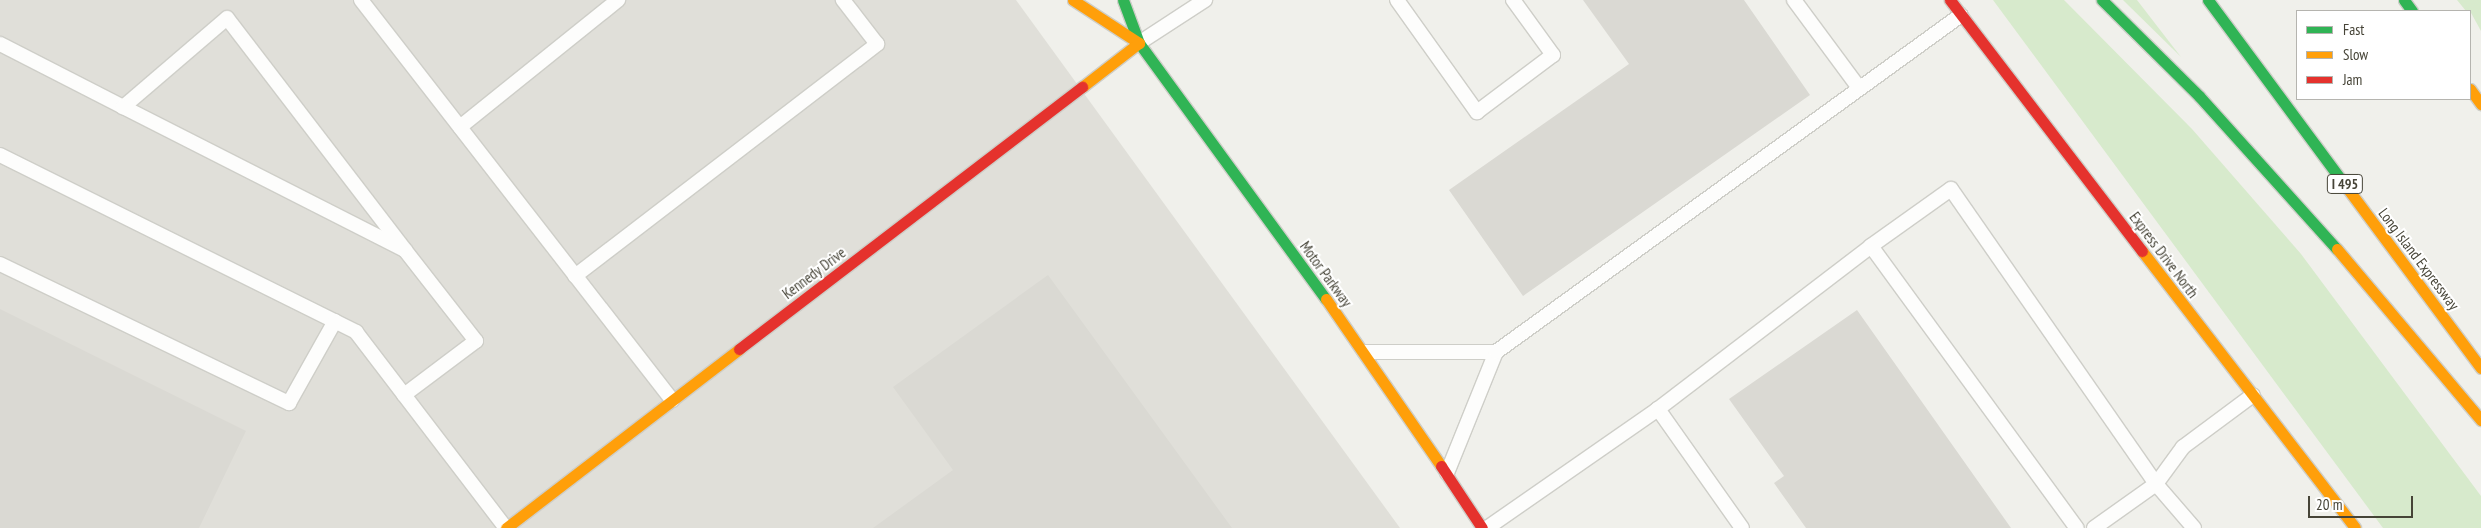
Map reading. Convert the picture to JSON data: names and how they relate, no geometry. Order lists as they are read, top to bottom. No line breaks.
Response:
{"streets":{"main road":["I 495","Express Drive North","Long Island Expressway","Kennedy Drive","Motor Parkway"]},"crossings":[["Kennedy Drive","Motor Parkway"]],"legend":["Fast","Slow","Jam"],"scale_bar":"20 m"}
